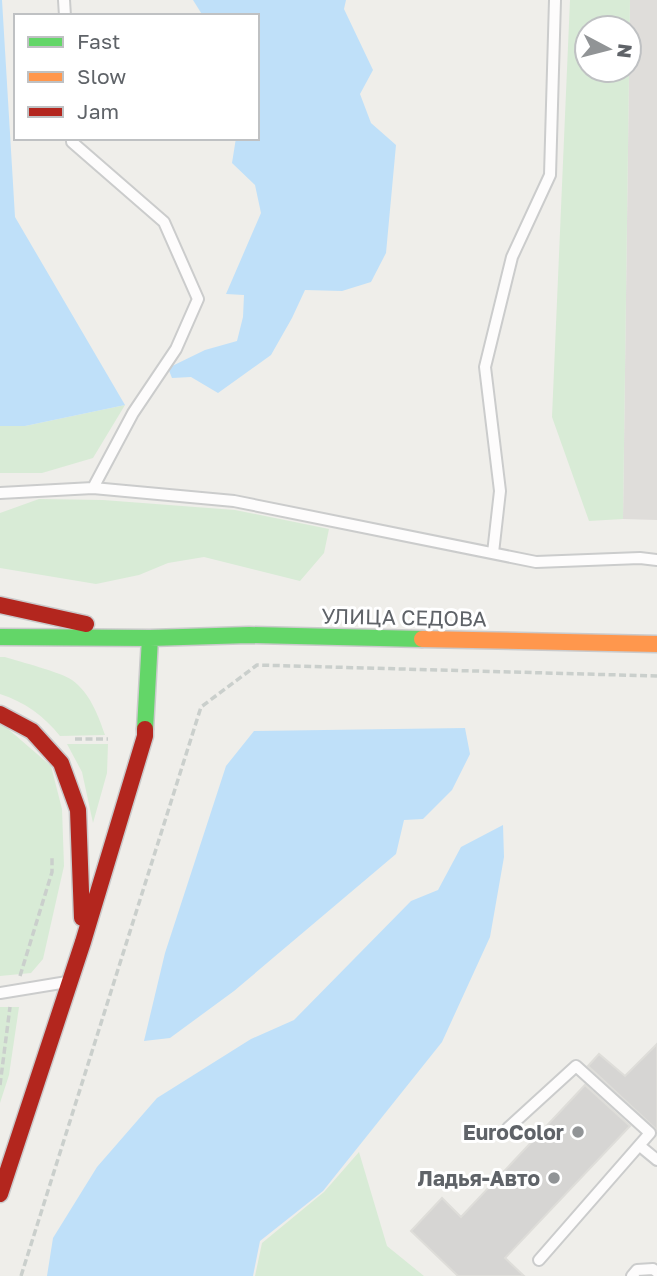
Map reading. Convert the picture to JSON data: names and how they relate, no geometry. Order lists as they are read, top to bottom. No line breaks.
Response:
{"streets":{"main road":["УЛИЦА СЕДОВА"]},"places":["EuroColor","Ладья-Авто"],"legend":["Fast","Slow","Jam"],"north":"right"}
